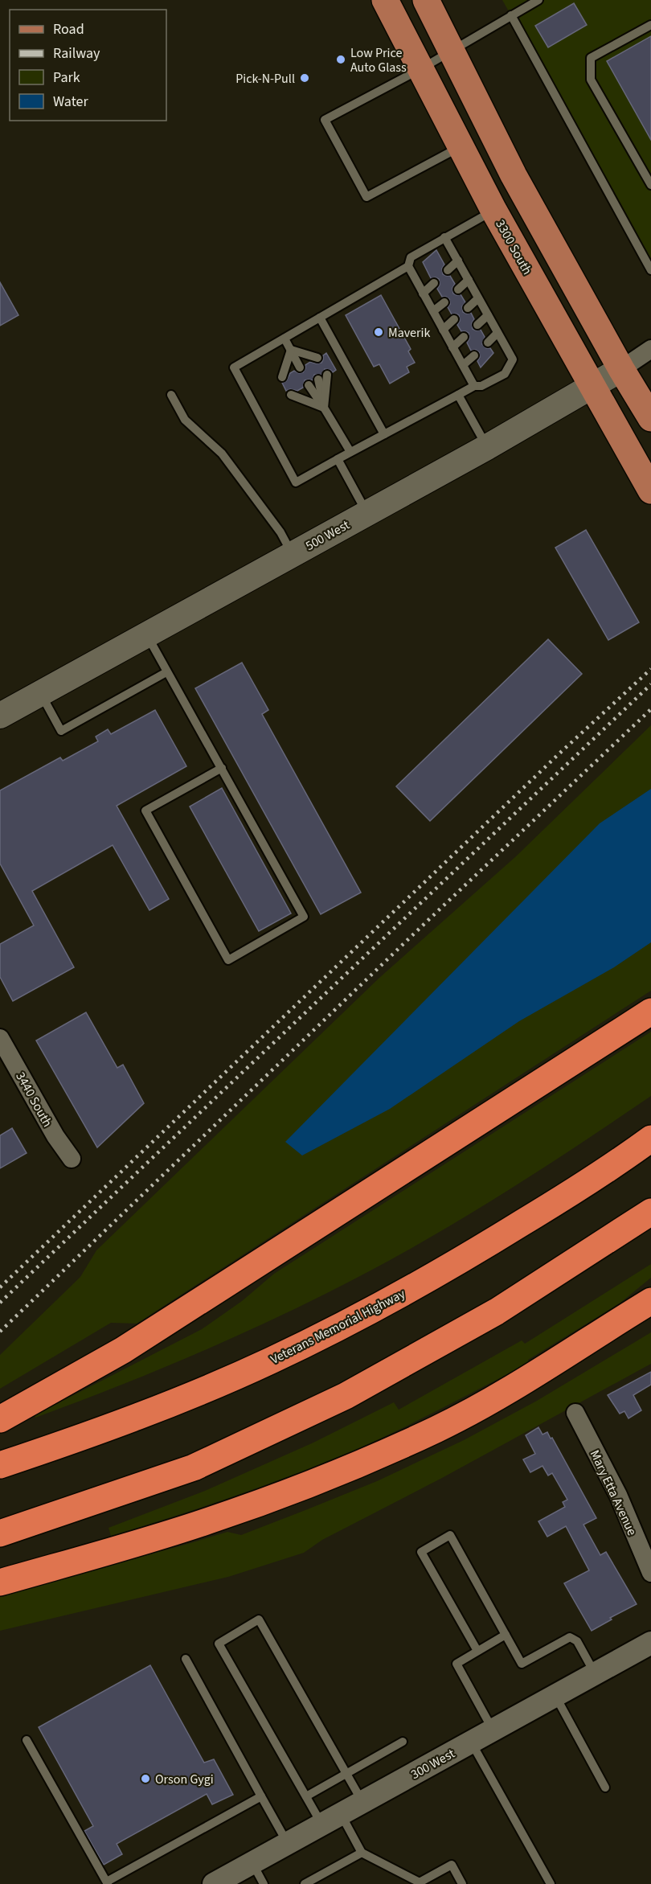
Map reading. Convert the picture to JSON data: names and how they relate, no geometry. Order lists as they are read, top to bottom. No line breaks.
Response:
{"streets":{"highway":["Veterans Memorial Highway"],"main road":["3300 South","500 West"],"street":["3440 South","Mary Etta Avenue","300 West"]},"crossings":[["3300 South","500 West"]],"places":["Low Price Auto Glass","Pick-N-Pull","Maverik","Orson Gygi"],"legend":["Road","Railway","Park","Water"]}
